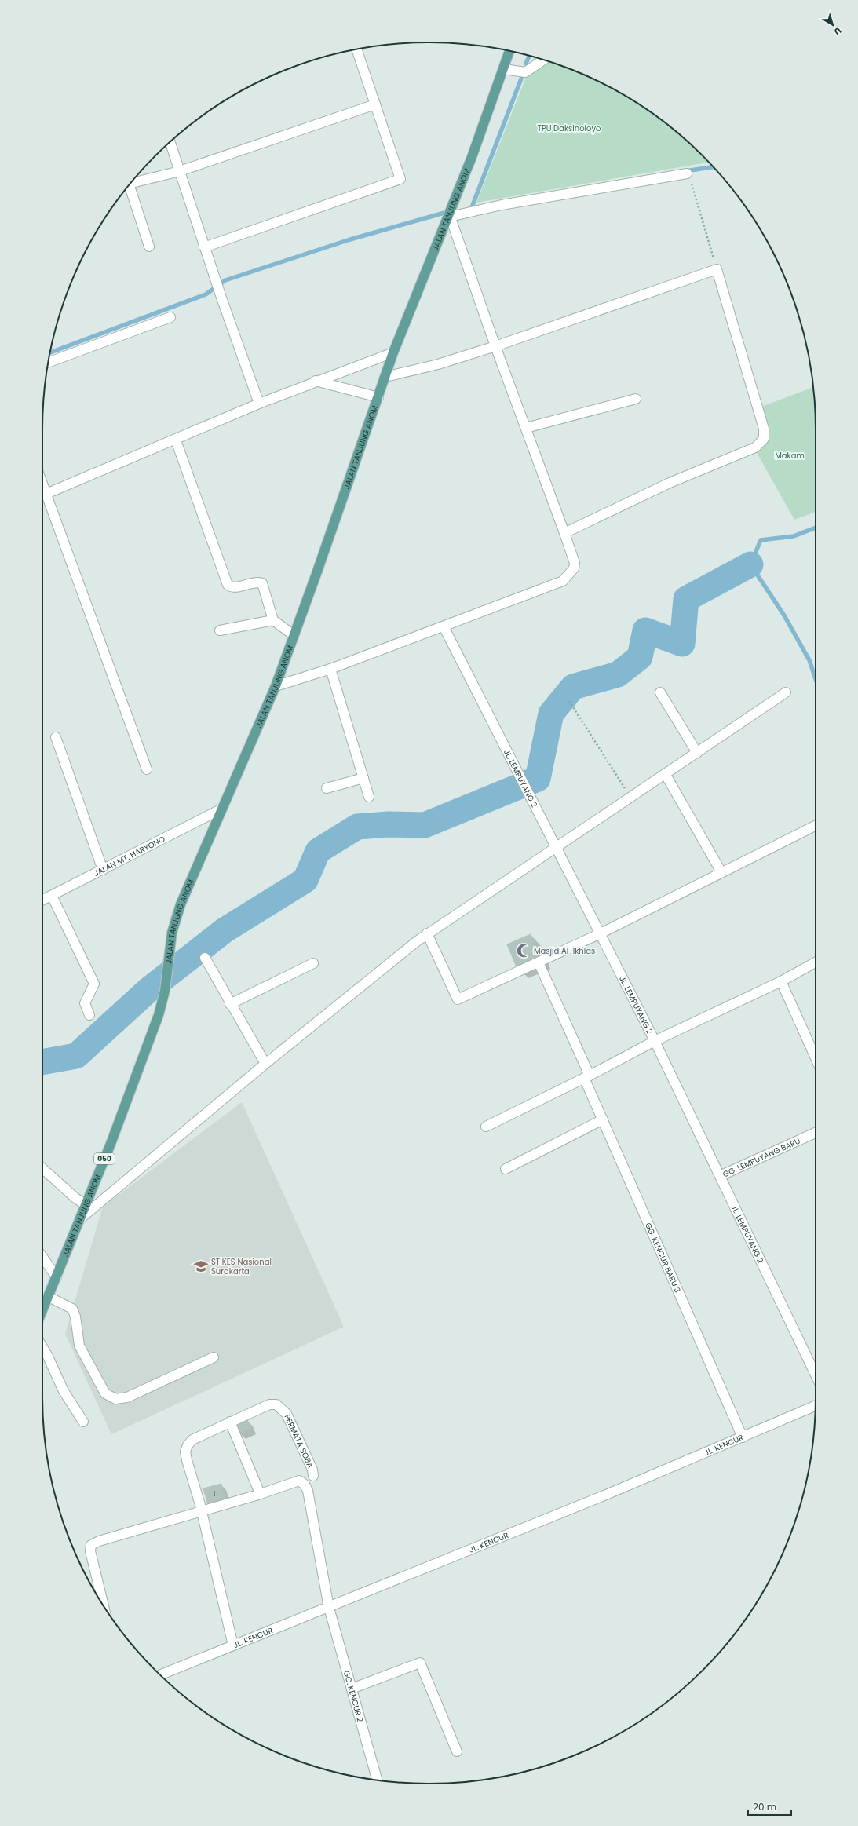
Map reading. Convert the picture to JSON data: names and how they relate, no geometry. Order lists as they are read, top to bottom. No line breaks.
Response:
{"streets":{"main road":["JALAN TANJUNG ANOM","050"],"street":["JL. LEMPUYANG 2","JALAN MT. HARYONO","GG. LEMPUYANG BARU","GG. KENCUR BARU 3","PERMATA SOBA","JL. KENCUR","GG. KENCUR 2"]},"crossings":[["JALAN TANJUNG ANOM","JALAN MT. HARYONO"],["JL. LEMPUYANG 2","GG. LEMPUYANG BARU"],["GG. KENCUR BARU 3","JL. KENCUR"],["PERMATA SOBA","JL. KENCUR"],["PERMATA SOBA","GG. KENCUR 2"],["JL. KENCUR","GG. KENCUR 2"]],"parks":["TPU Daksinoloyo","Makam"],"places":{"mosque":["Masjid Al-Ikhlas"],"school or university":["STIKES Nasional Surakarta"]},"house_numbers":["1"],"scale_bar":"20 m","north":"bottom right"}
